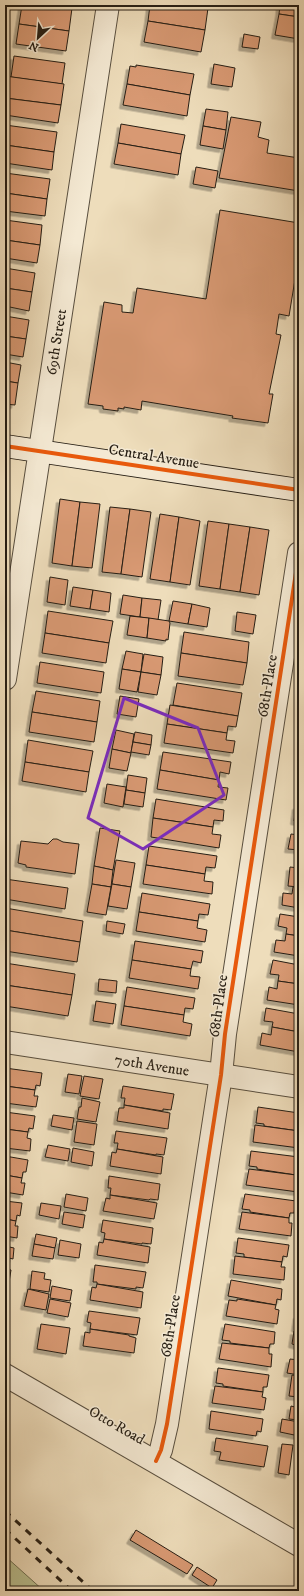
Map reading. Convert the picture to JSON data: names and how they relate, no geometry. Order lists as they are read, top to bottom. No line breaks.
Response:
{"streets":{"street":["69th Street","Central Avenue","68th Place","70th Avenue","Otto Road"]},"crossings":[["69th Street","Central Avenue"],["68th Place","70th Avenue"],["68th Place","Otto Road"]],"north":"bottom left"}
